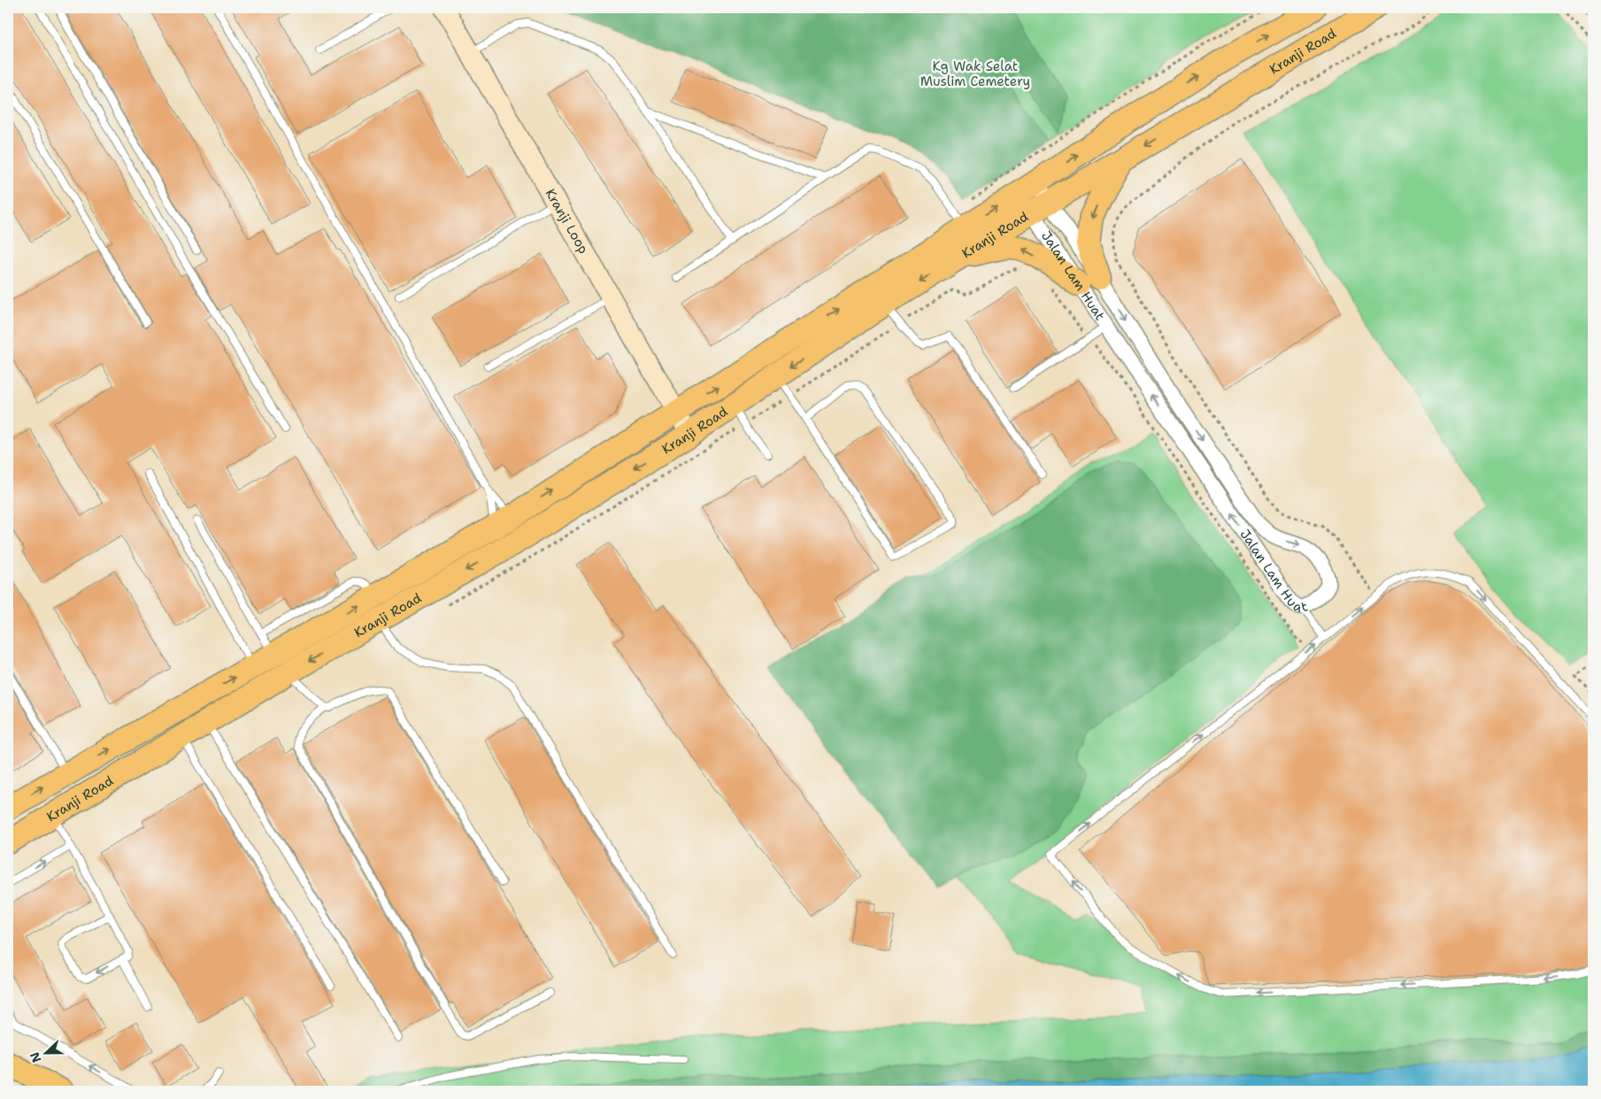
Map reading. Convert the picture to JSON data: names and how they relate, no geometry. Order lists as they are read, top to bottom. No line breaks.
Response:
{"streets":{"main road":["Kranji Road"],"street":["Kranji Loop","Jalan Lam Huat"]},"crossings":[["Kranji Road","Kranji Loop"],["Kranji Road","Jalan Lam Huat"]],"parks":["Kg Wak Selat Muslim Cemetery"],"north":"left"}
